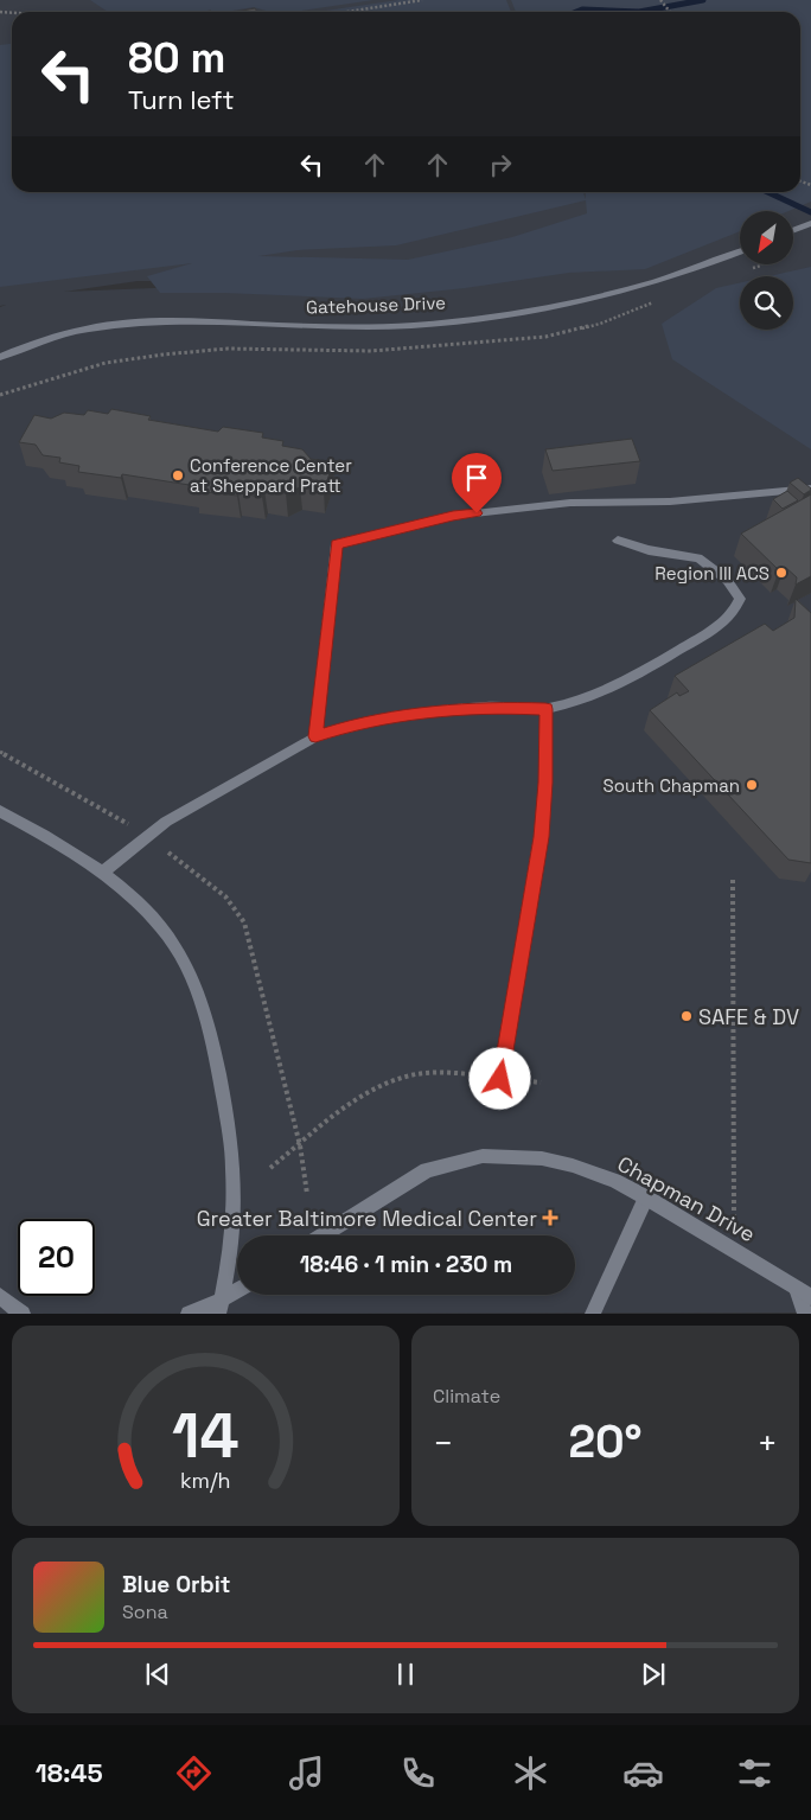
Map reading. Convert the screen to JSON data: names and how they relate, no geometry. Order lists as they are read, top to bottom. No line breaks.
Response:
{"streets":{"street":["Gatehouse Drive","Chapman Drive"]},"places":{"other":["Conference Center at Sheppard Pratt","Region III ACS","South Chapman","SAFE & DV"],"health":["Greater Baltimore Medical Center"]},"north":"bottom left","page":{"turn":["80 m","Turn left"],"limit":"20","trip":"18:46 · 1 min · 230 m","tile":"Climate","heat":["−","20°","+"],"song":["Blue Orbit","Sona"],"tabs":"18:45","gauge":["14","km/h"]}}
